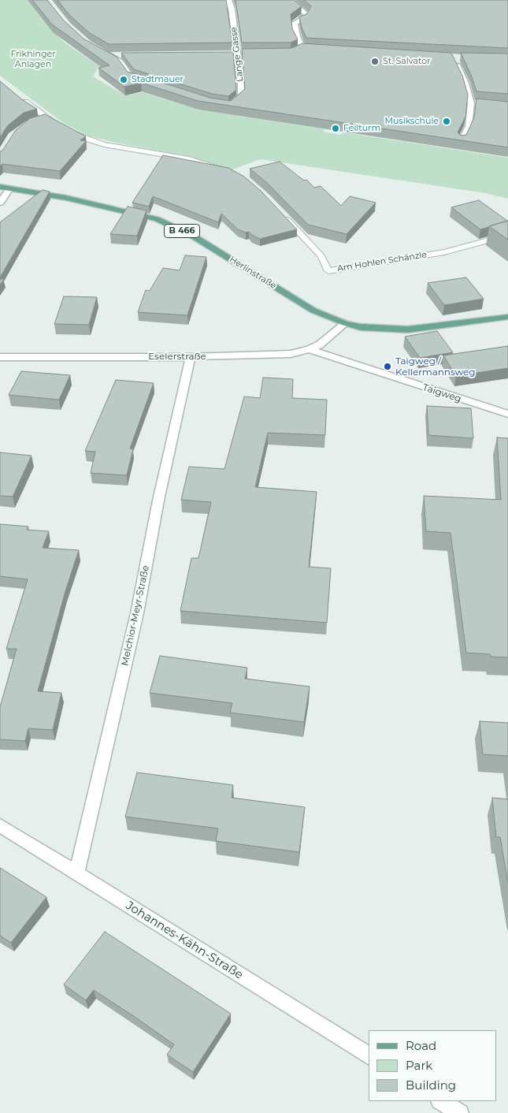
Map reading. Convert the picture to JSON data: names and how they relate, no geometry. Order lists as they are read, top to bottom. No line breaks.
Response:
{"streets":{"main road":["B 466","Herlinstraße"],"street":["Lange Gasse","Eselerstraße","Taigweg","Melchior-Meyr-Straße","Johannes-Kähn-Straße"],"lane":["Am Hohlen Schänzle"]},"crossings":[["Herlinstraße","Eselerstraße"],["Eselerstraße","Taigweg"],["Eselerstraße","Melchior-Meyr-Straße"],["Melchior-Meyr-Straße","Johannes-Kähn-Straße"]],"parks":["Frikhinger Anlagen"],"places":["St. Salvator","Stadtmauer","Musikschule","Feilturm","Taigweg / Kellermannsweg"],"legend":["Road","Park","Building"]}
